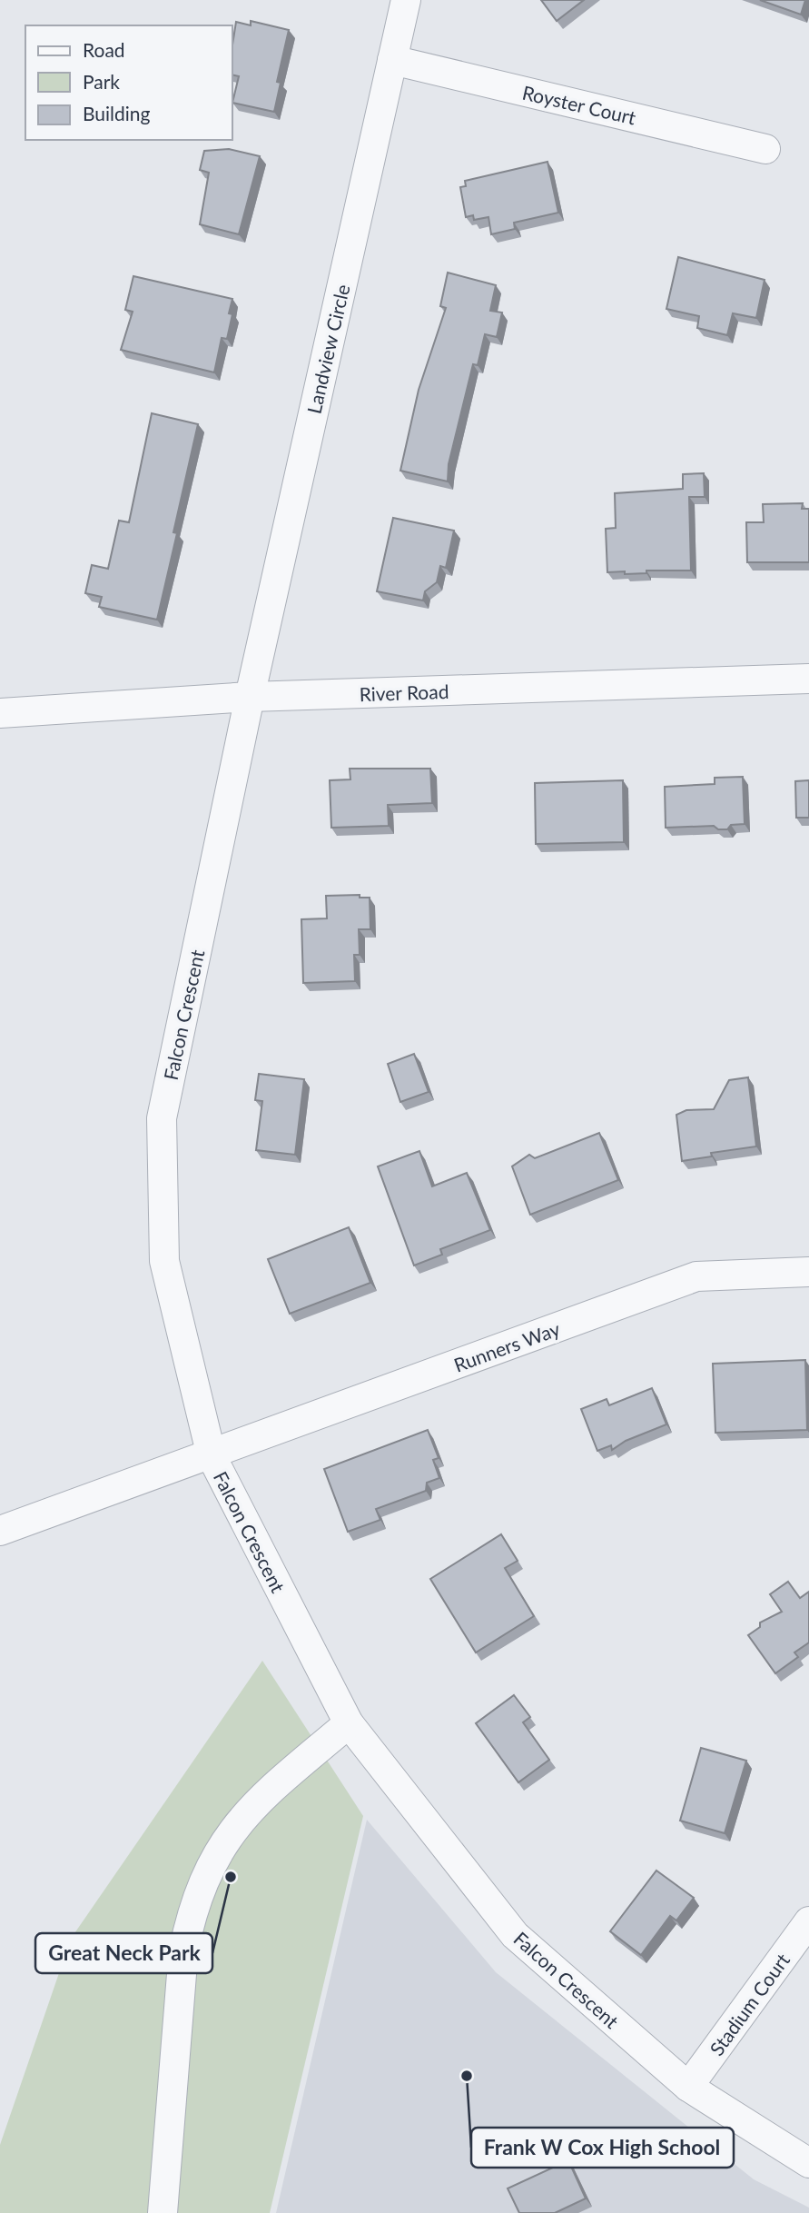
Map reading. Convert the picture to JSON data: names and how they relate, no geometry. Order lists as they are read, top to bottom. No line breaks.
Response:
{"streets":{"street":["Royster Court","Landview Circle","River Road","Falcon Crescent","Runners Way","Stadium Court"]},"crossings":[["Royster Court","Landview Circle"],["Landview Circle","River Road"],["Landview Circle","Falcon Crescent"],["River Road","Falcon Crescent"],["Falcon Crescent","Runners Way"],["Falcon Crescent","Stadium Court"]],"places":["Great Neck Park","Frank W Cox High School"],"legend":["Road","Park","Building"]}
